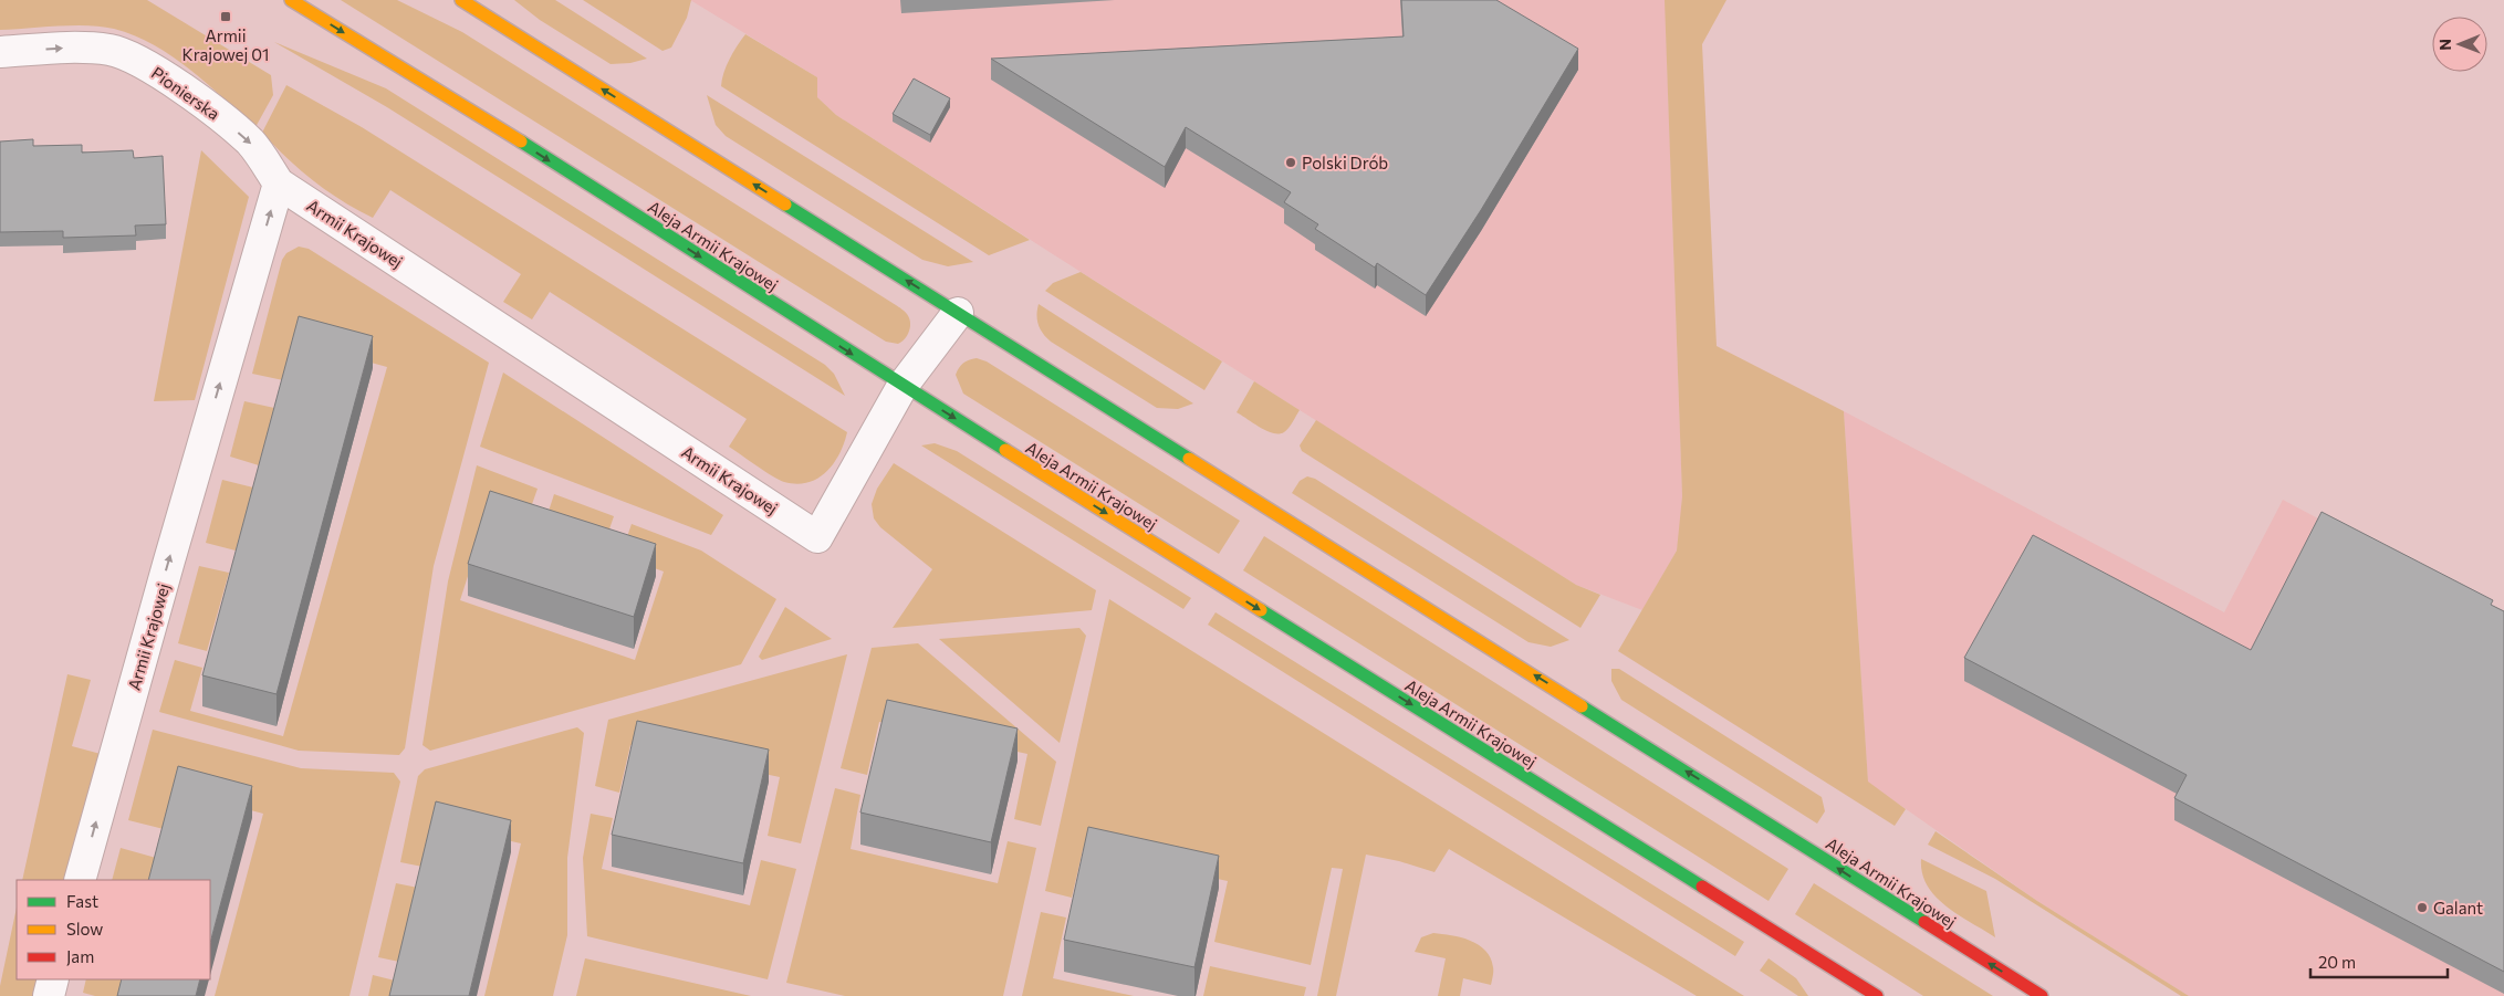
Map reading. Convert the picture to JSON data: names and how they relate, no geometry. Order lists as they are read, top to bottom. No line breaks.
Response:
{"streets":{"street":["Pionierska","Armii Krajowej","Aleja Armii Krajowej"]},"crossings":[["Pionierska","Armii Krajowej"],["Armii Krajowej","Aleja Armii Krajowej"]],"one_way":["Pionierska","Armii Krajowej"],"places":{"transit":["Armii Krajowej 01"],"other":["Polski Drób","Galant"]},"legend":["Fast","Slow","Jam"],"scale_bar":"20 m","north":"left"}
